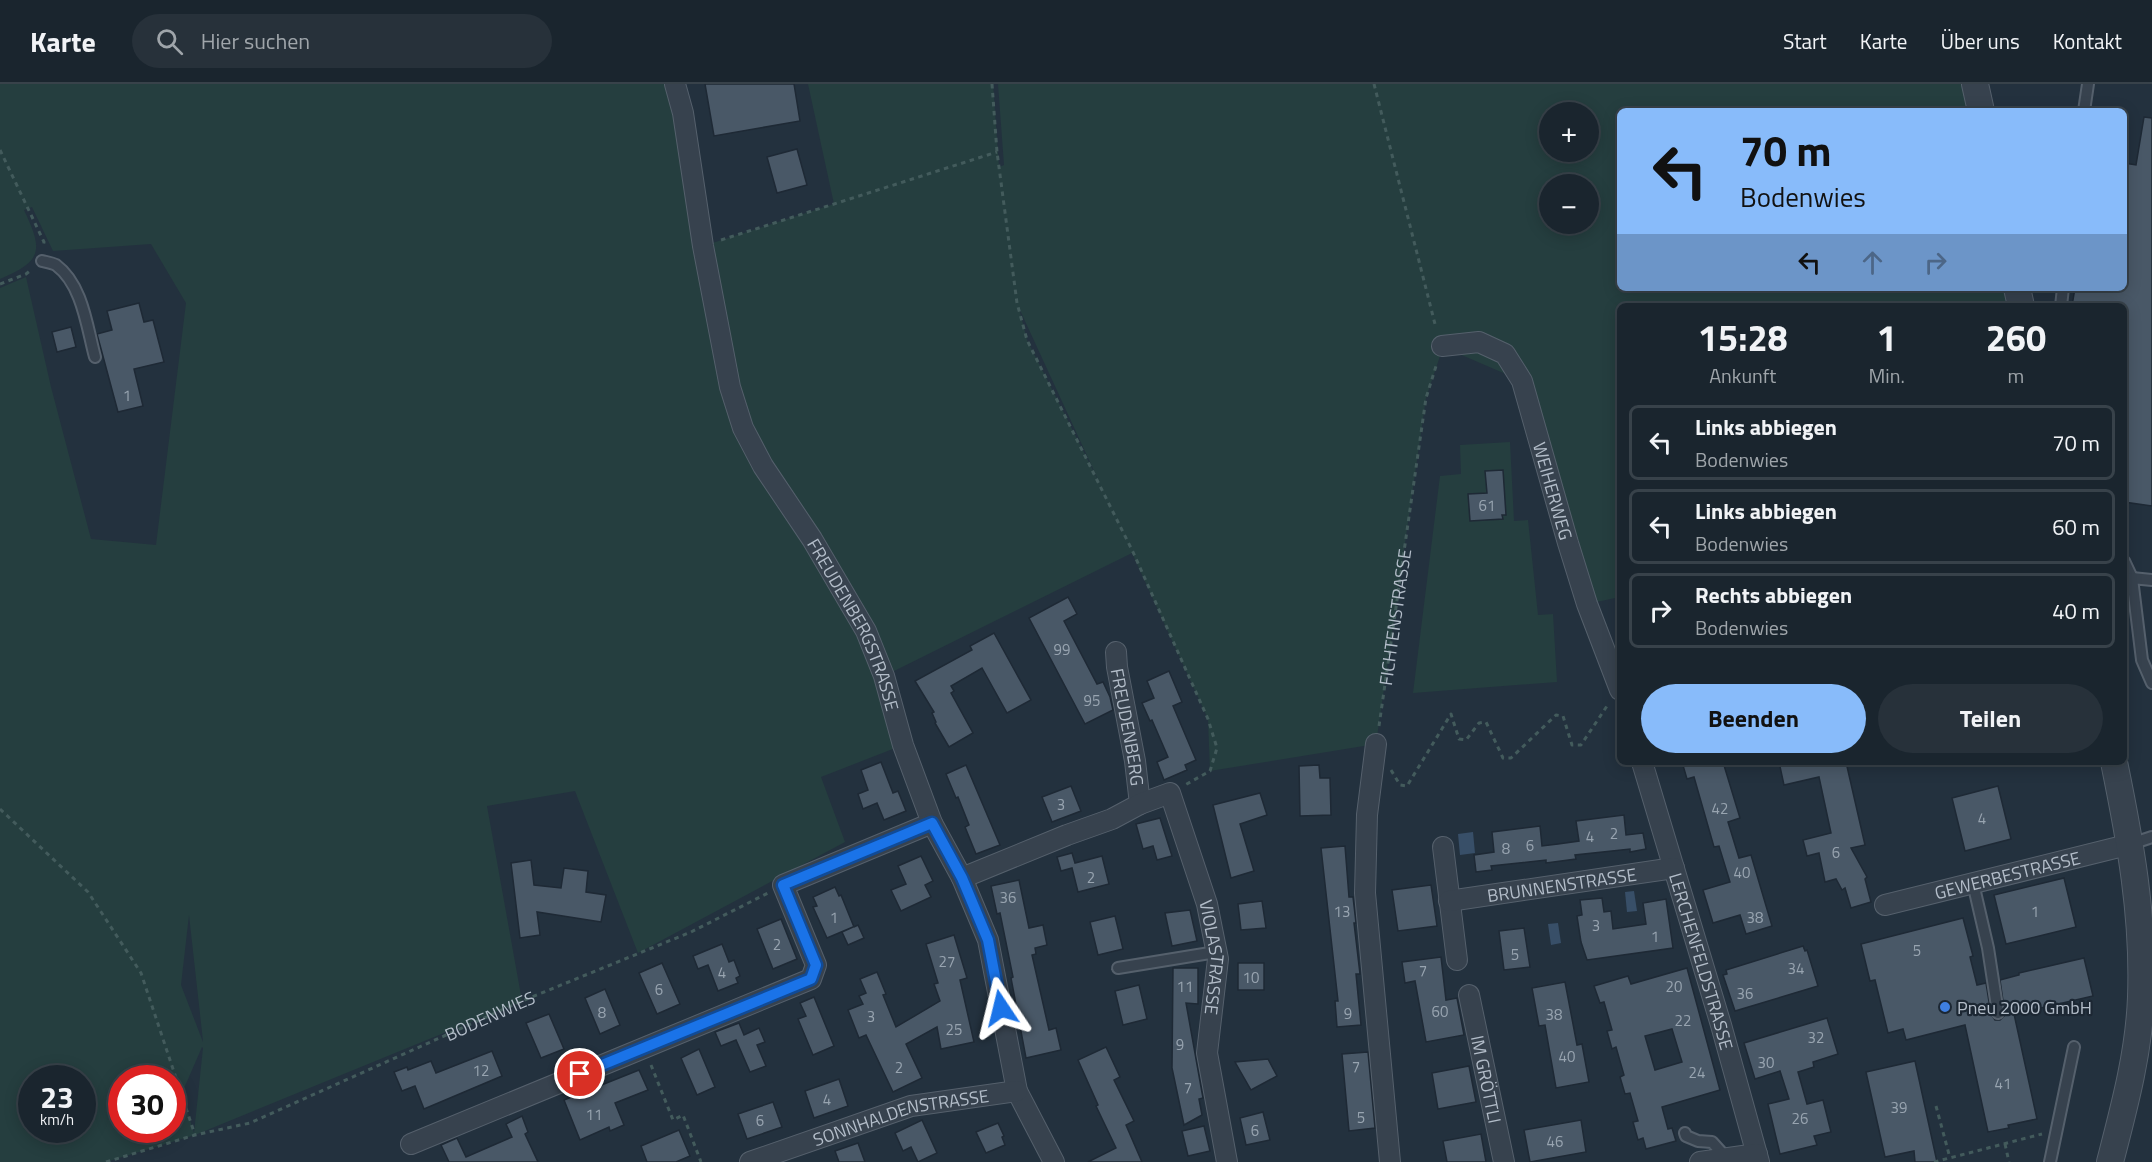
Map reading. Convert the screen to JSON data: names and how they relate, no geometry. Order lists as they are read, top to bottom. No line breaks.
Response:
{"streets":{"street":["WEIHERWEG","FREUDENBERGSTRASSE","FREUDENBERG","GEWERBESTRASSE","BRUNNENSTRASSE","VIOLASTRASSE","LERCHENFELDSTRASSE","IM GRÖTTLI","SONNHALDENSTRASSE"],"path":["FICHTENSTRASSE","BODENWIES"]},"crossings":[["WEIHERWEG","FICHTENSTRASSE"],["FREUDENBERGSTRASSE","SONNHALDENSTRASSE"],["BRUNNENSTRASSE","LERCHENFELDSTRASSE"]],"places":["Pneu 2000 GmbH"],"house_numbers":["1","61","99","95","3","42","4","2","4","6","8","6","40","2","36","13","1","1","38","3","1","2","5","5","27","34","7","4","10","11","20","6","36","60","8","9","38","3","22","25","32","9","40","30","7","2","12","24","41","7","4","39","11","5","26","6","6","46"],"page":{"header":"Karte","search":"Hier suchen","nav":["Start","Karte","Über uns","Kontakt"],"map_buttons":["+","−"],"turn":["70 m","Bodenwies"],"eta":["15:28","Ankunft","1","Min.","260","m"],"list":[{"name":"Links abbiegen","note":"Bodenwies","value":"70 m"},{"name":"Links abbiegen","note":"Bodenwies","value":"60 m"},{"name":"Rechts abbiegen","note":"Bodenwies","value":"40 m"}],"buttons":["Beenden","Teilen"],"speed":"23 km/h","limit":"30"}}
